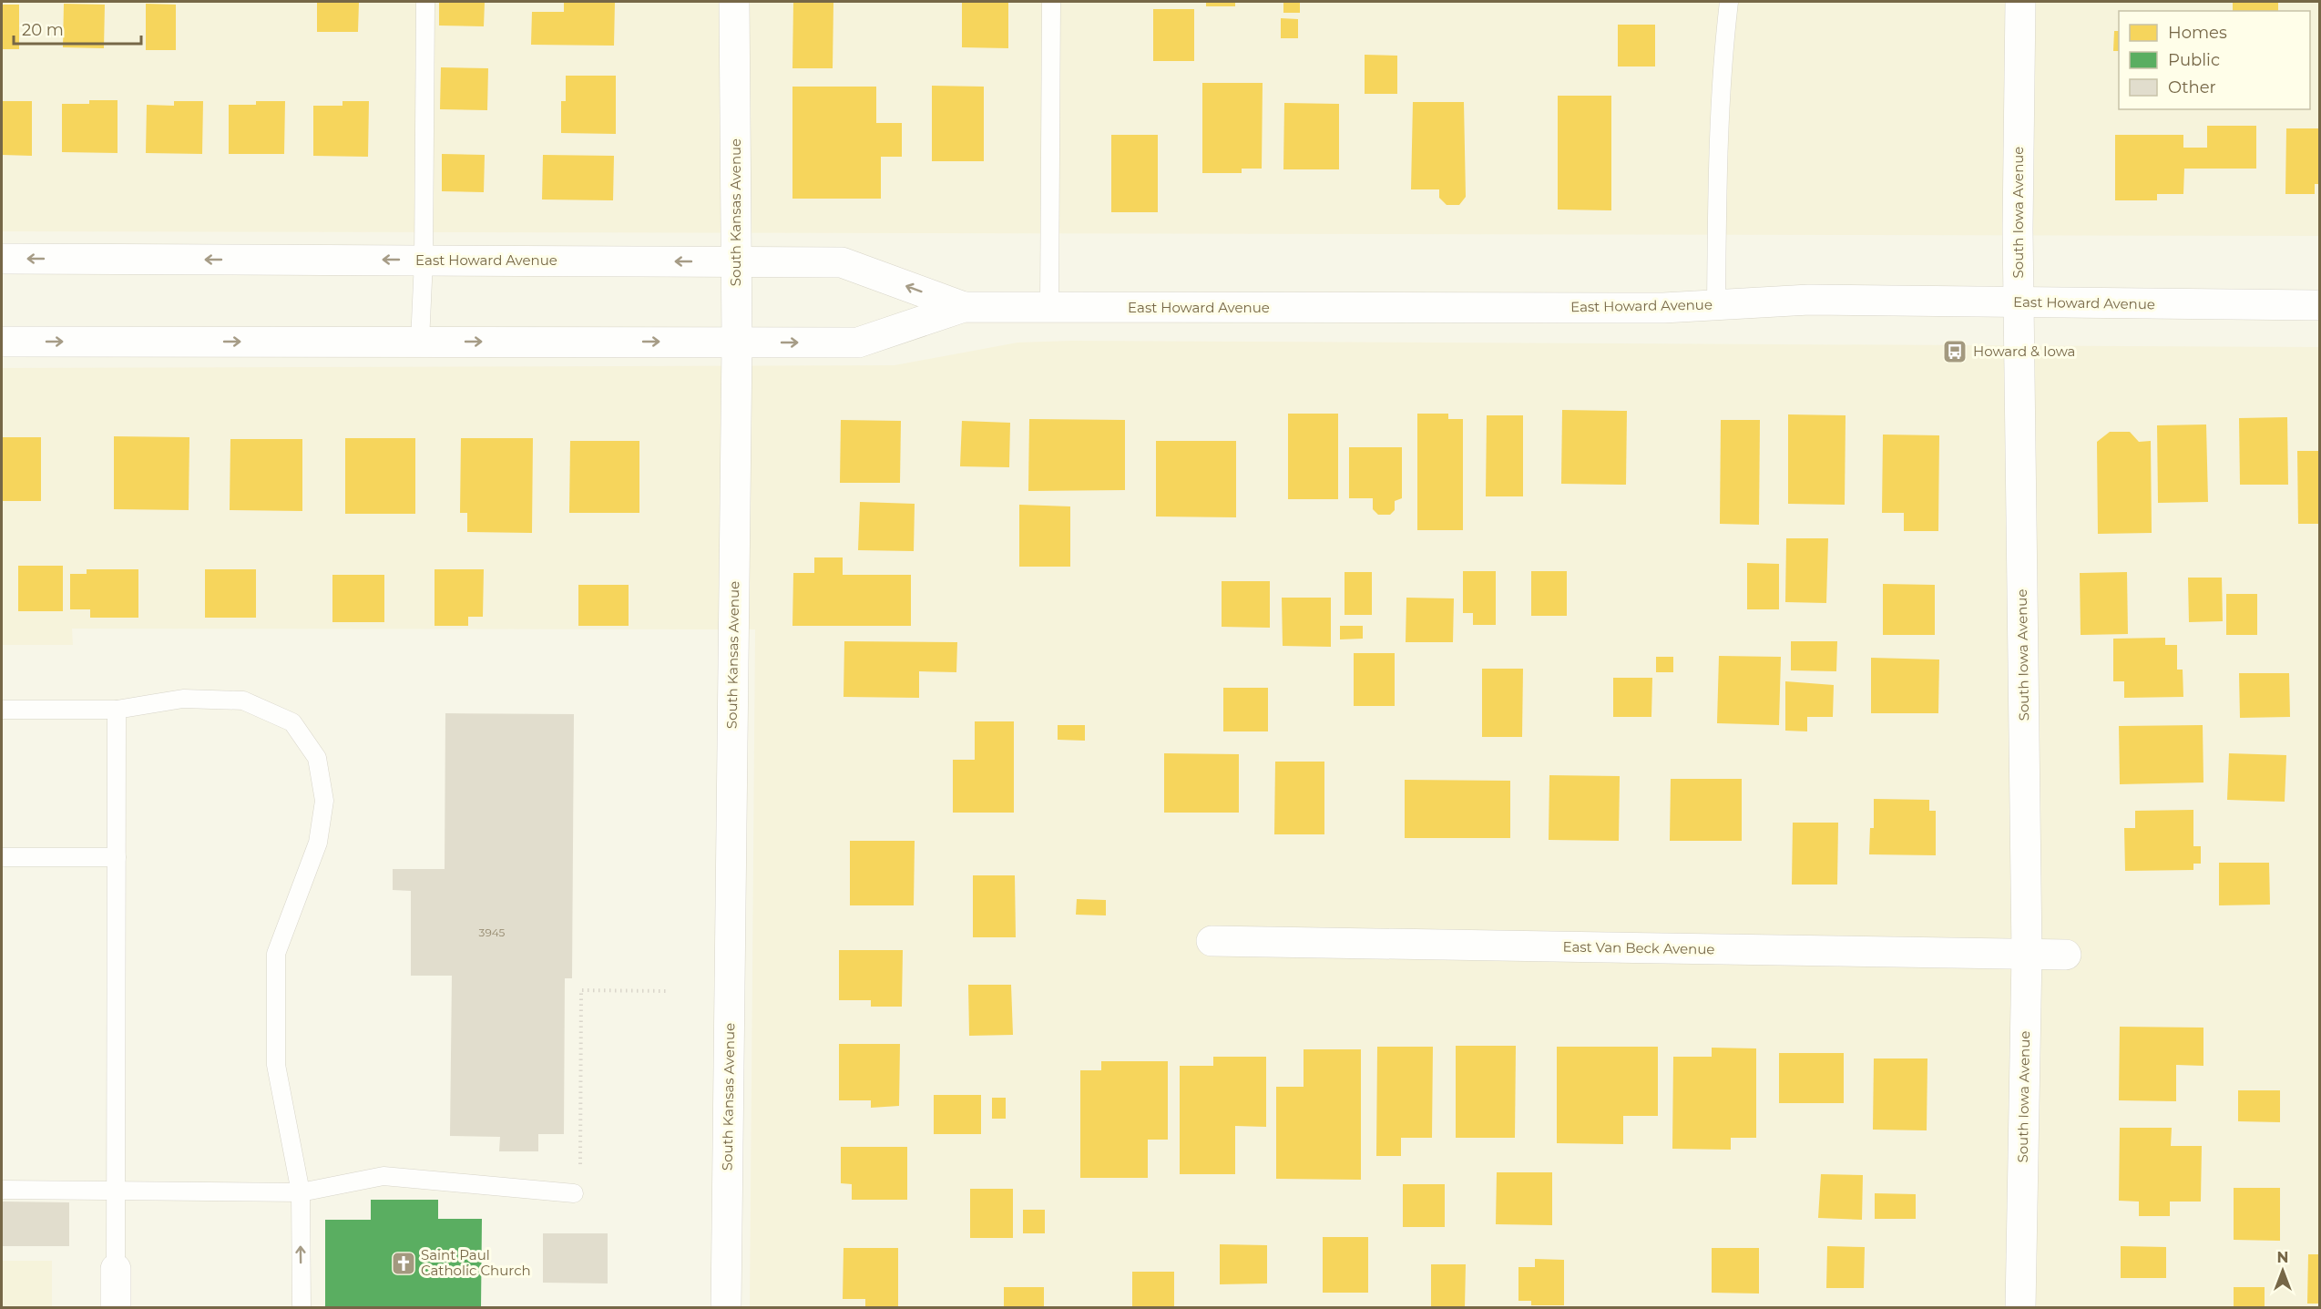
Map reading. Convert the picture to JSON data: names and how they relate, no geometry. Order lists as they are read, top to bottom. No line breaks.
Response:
{"streets":{"street":["South Kansas Avenue","South Iowa Avenue","East Howard Avenue","East Van Beck Avenue"]},"crossings":[["South Kansas Avenue","East Howard Avenue"],["South Iowa Avenue","East Howard Avenue"],["South Iowa Avenue","East Van Beck Avenue"]],"places":{"bus stop":["Howard & Iowa"],"church":["Saint Paul Catholic Church"]},"house_numbers":["3945"],"legend":["Homes","Public","Other"],"scale_bar":"20 m","north":"top"}
